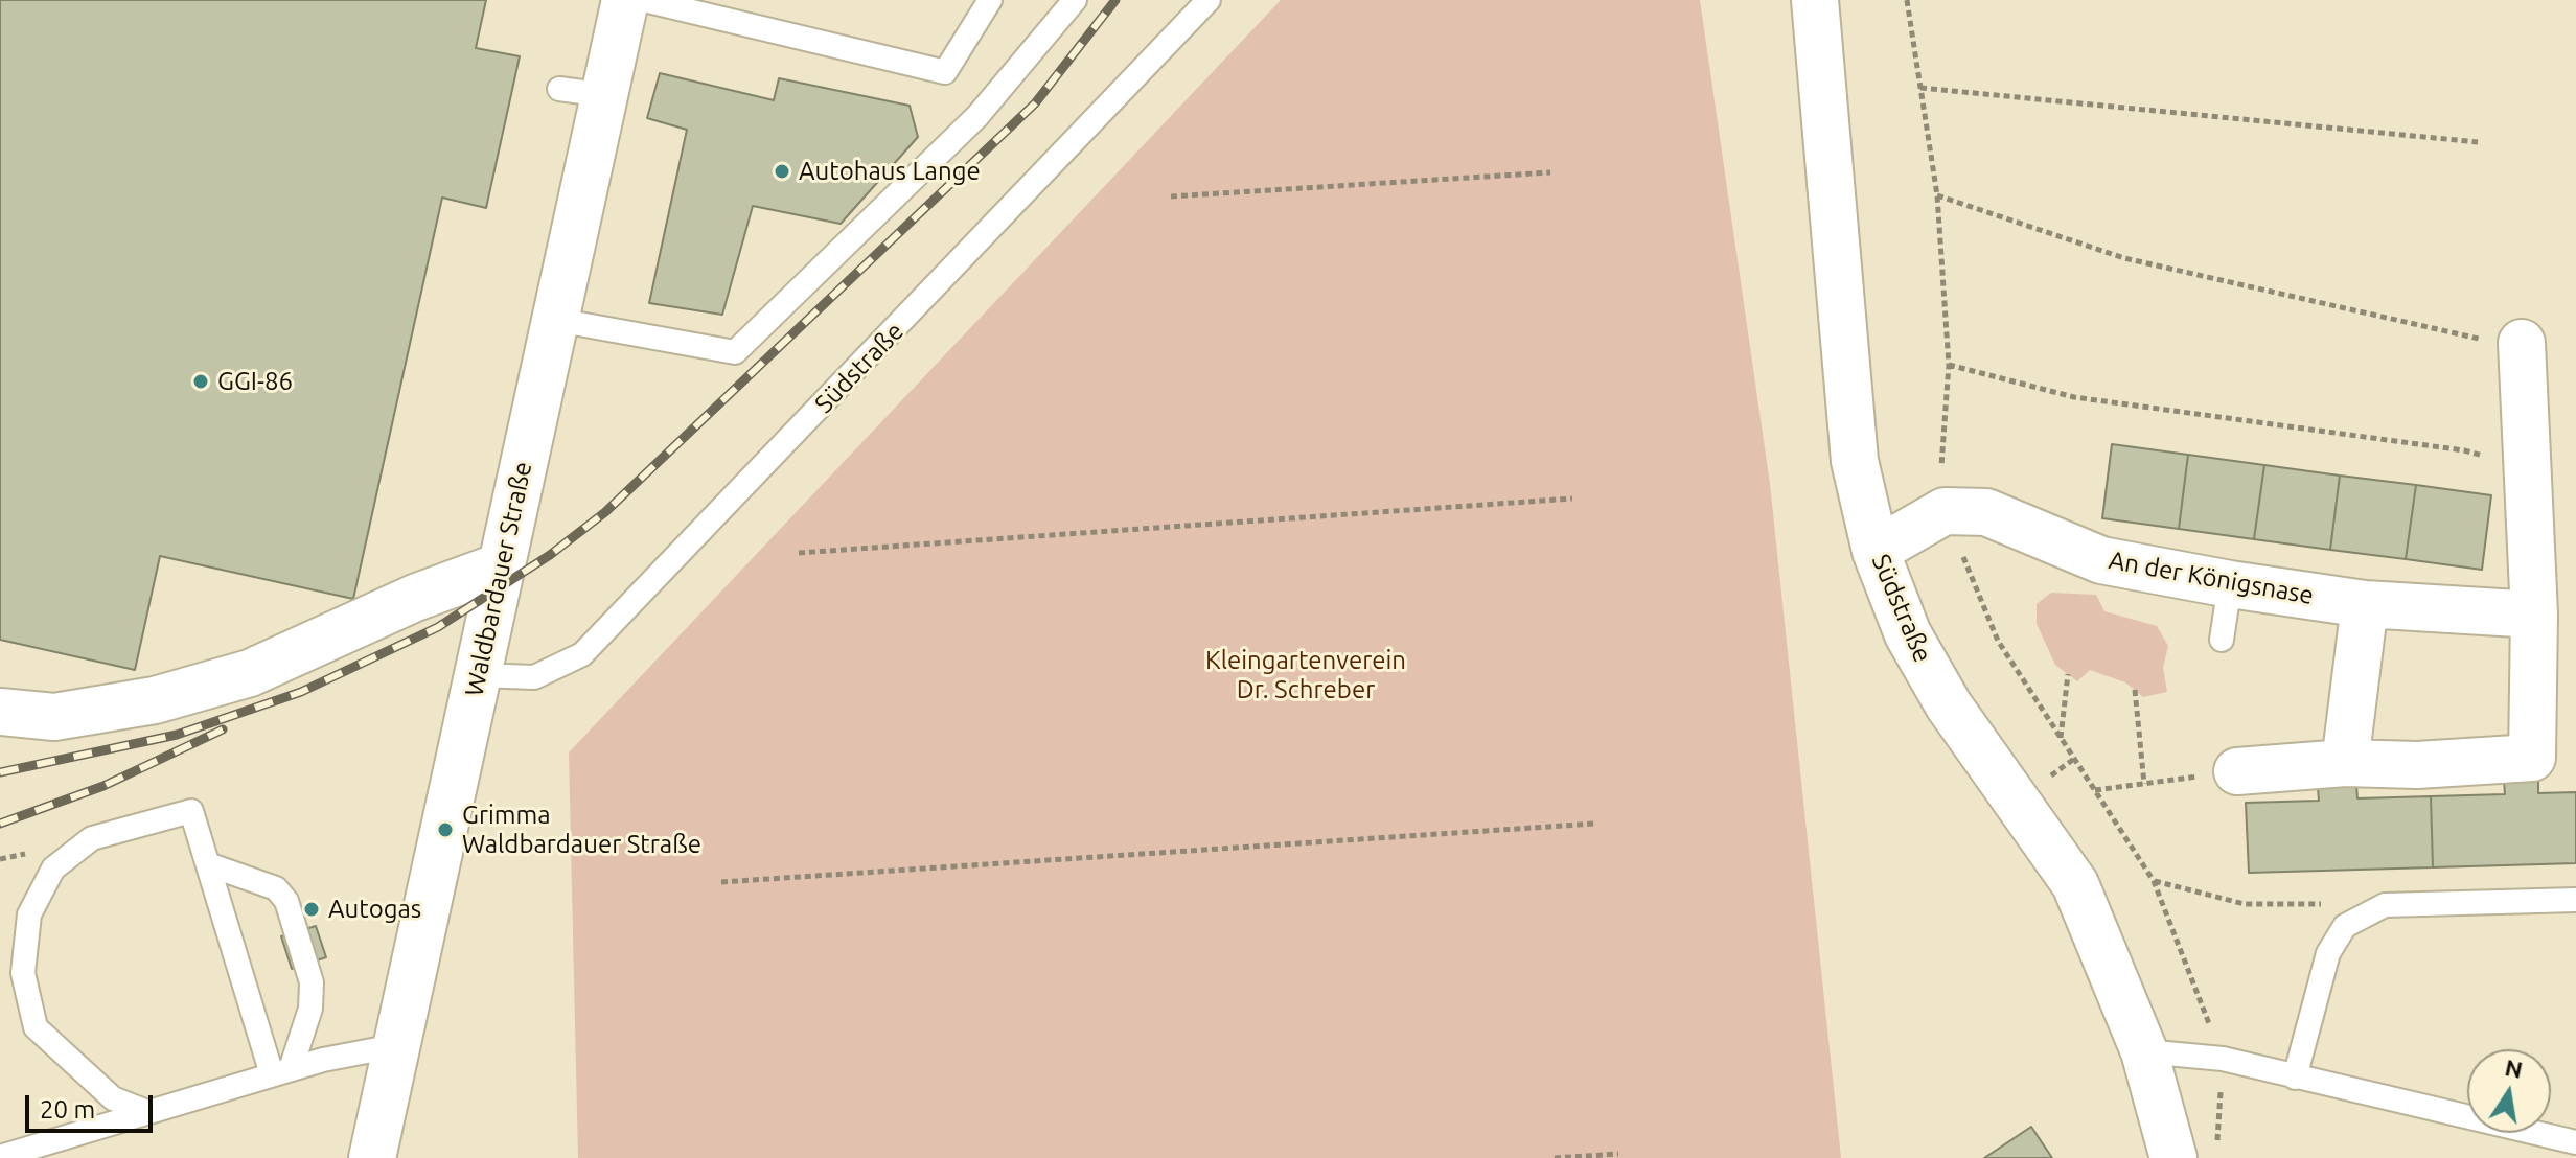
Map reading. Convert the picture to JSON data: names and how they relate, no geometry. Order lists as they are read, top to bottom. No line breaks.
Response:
{"streets":{"street":["Südstraße","An der Königsnase","Waldbardauer Straße"]},"crossings":[["Südstraße","Waldbardauer Straße"]],"parks":["Kleingartenverein Dr. Schreber"],"places":["Autohaus Lange","GGI-86","Grimma Waldbardauer Straße","Autogas"],"scale_bar":"20 m","north":"top"}
